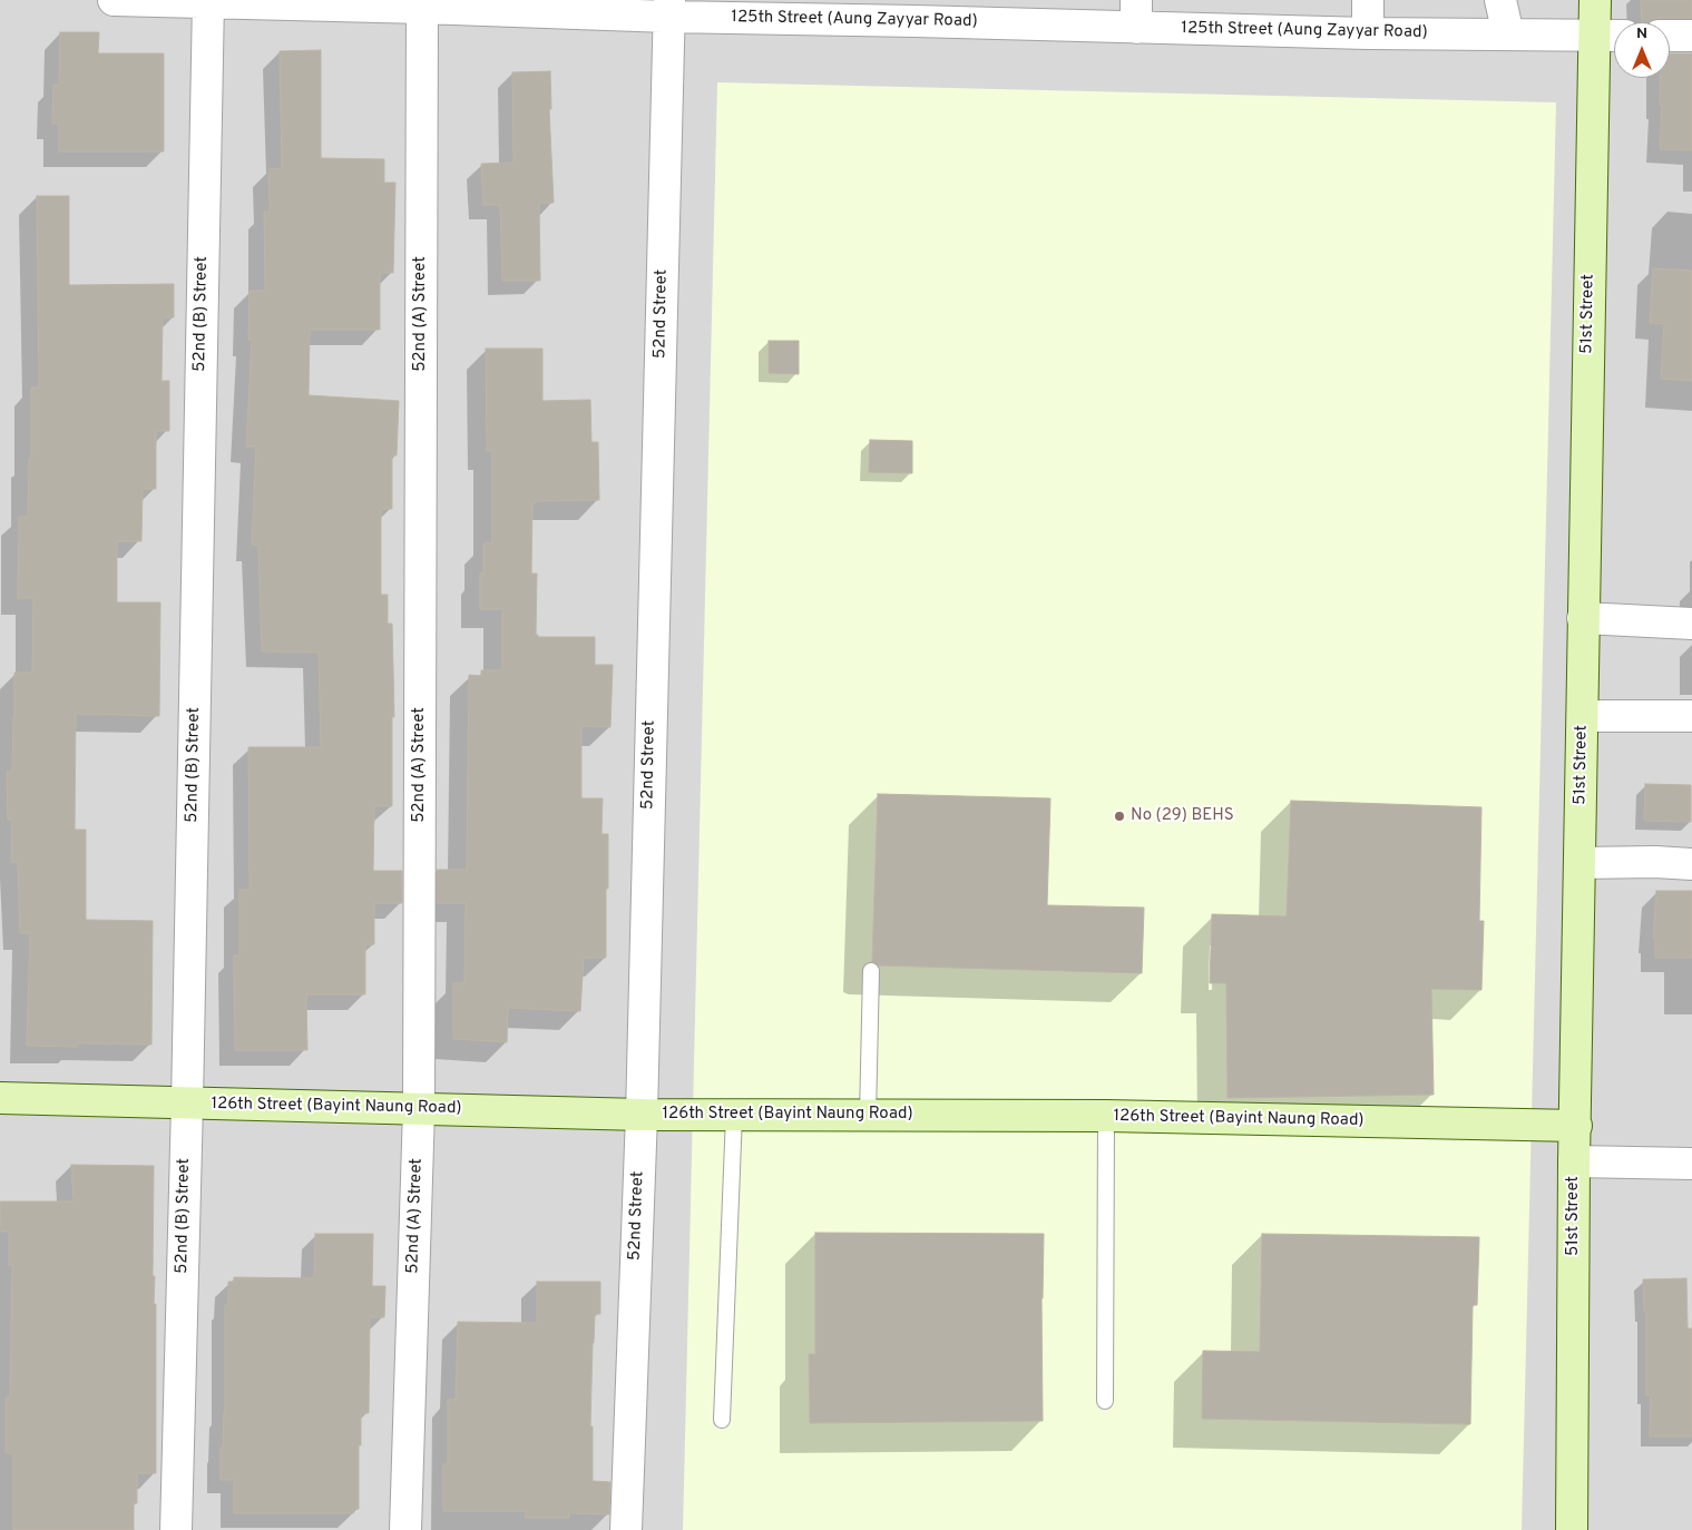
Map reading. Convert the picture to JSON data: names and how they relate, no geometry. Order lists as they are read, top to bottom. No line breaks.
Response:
{"streets":{"street":["125th Street (Aung Zayyar Road)","52nd (B) Street","52nd (A) Street","52nd Street","51st Street","126th Street (Bayint Naung Road)"]},"crossings":[["125th Street (Aung Zayyar Road)","52nd (B) Street"],["125th Street (Aung Zayyar Road)","52nd (A) Street"],["125th Street (Aung Zayyar Road)","52nd Street"],["125th Street (Aung Zayyar Road)","51st Street"],["52nd (B) Street","126th Street (Bayint Naung Road)"],["52nd (A) Street","126th Street (Bayint Naung Road)"],["52nd Street","126th Street (Bayint Naung Road)"],["51st Street","126th Street (Bayint Naung Road)"]],"places":["No (29) BEHS"],"north":"top"}
